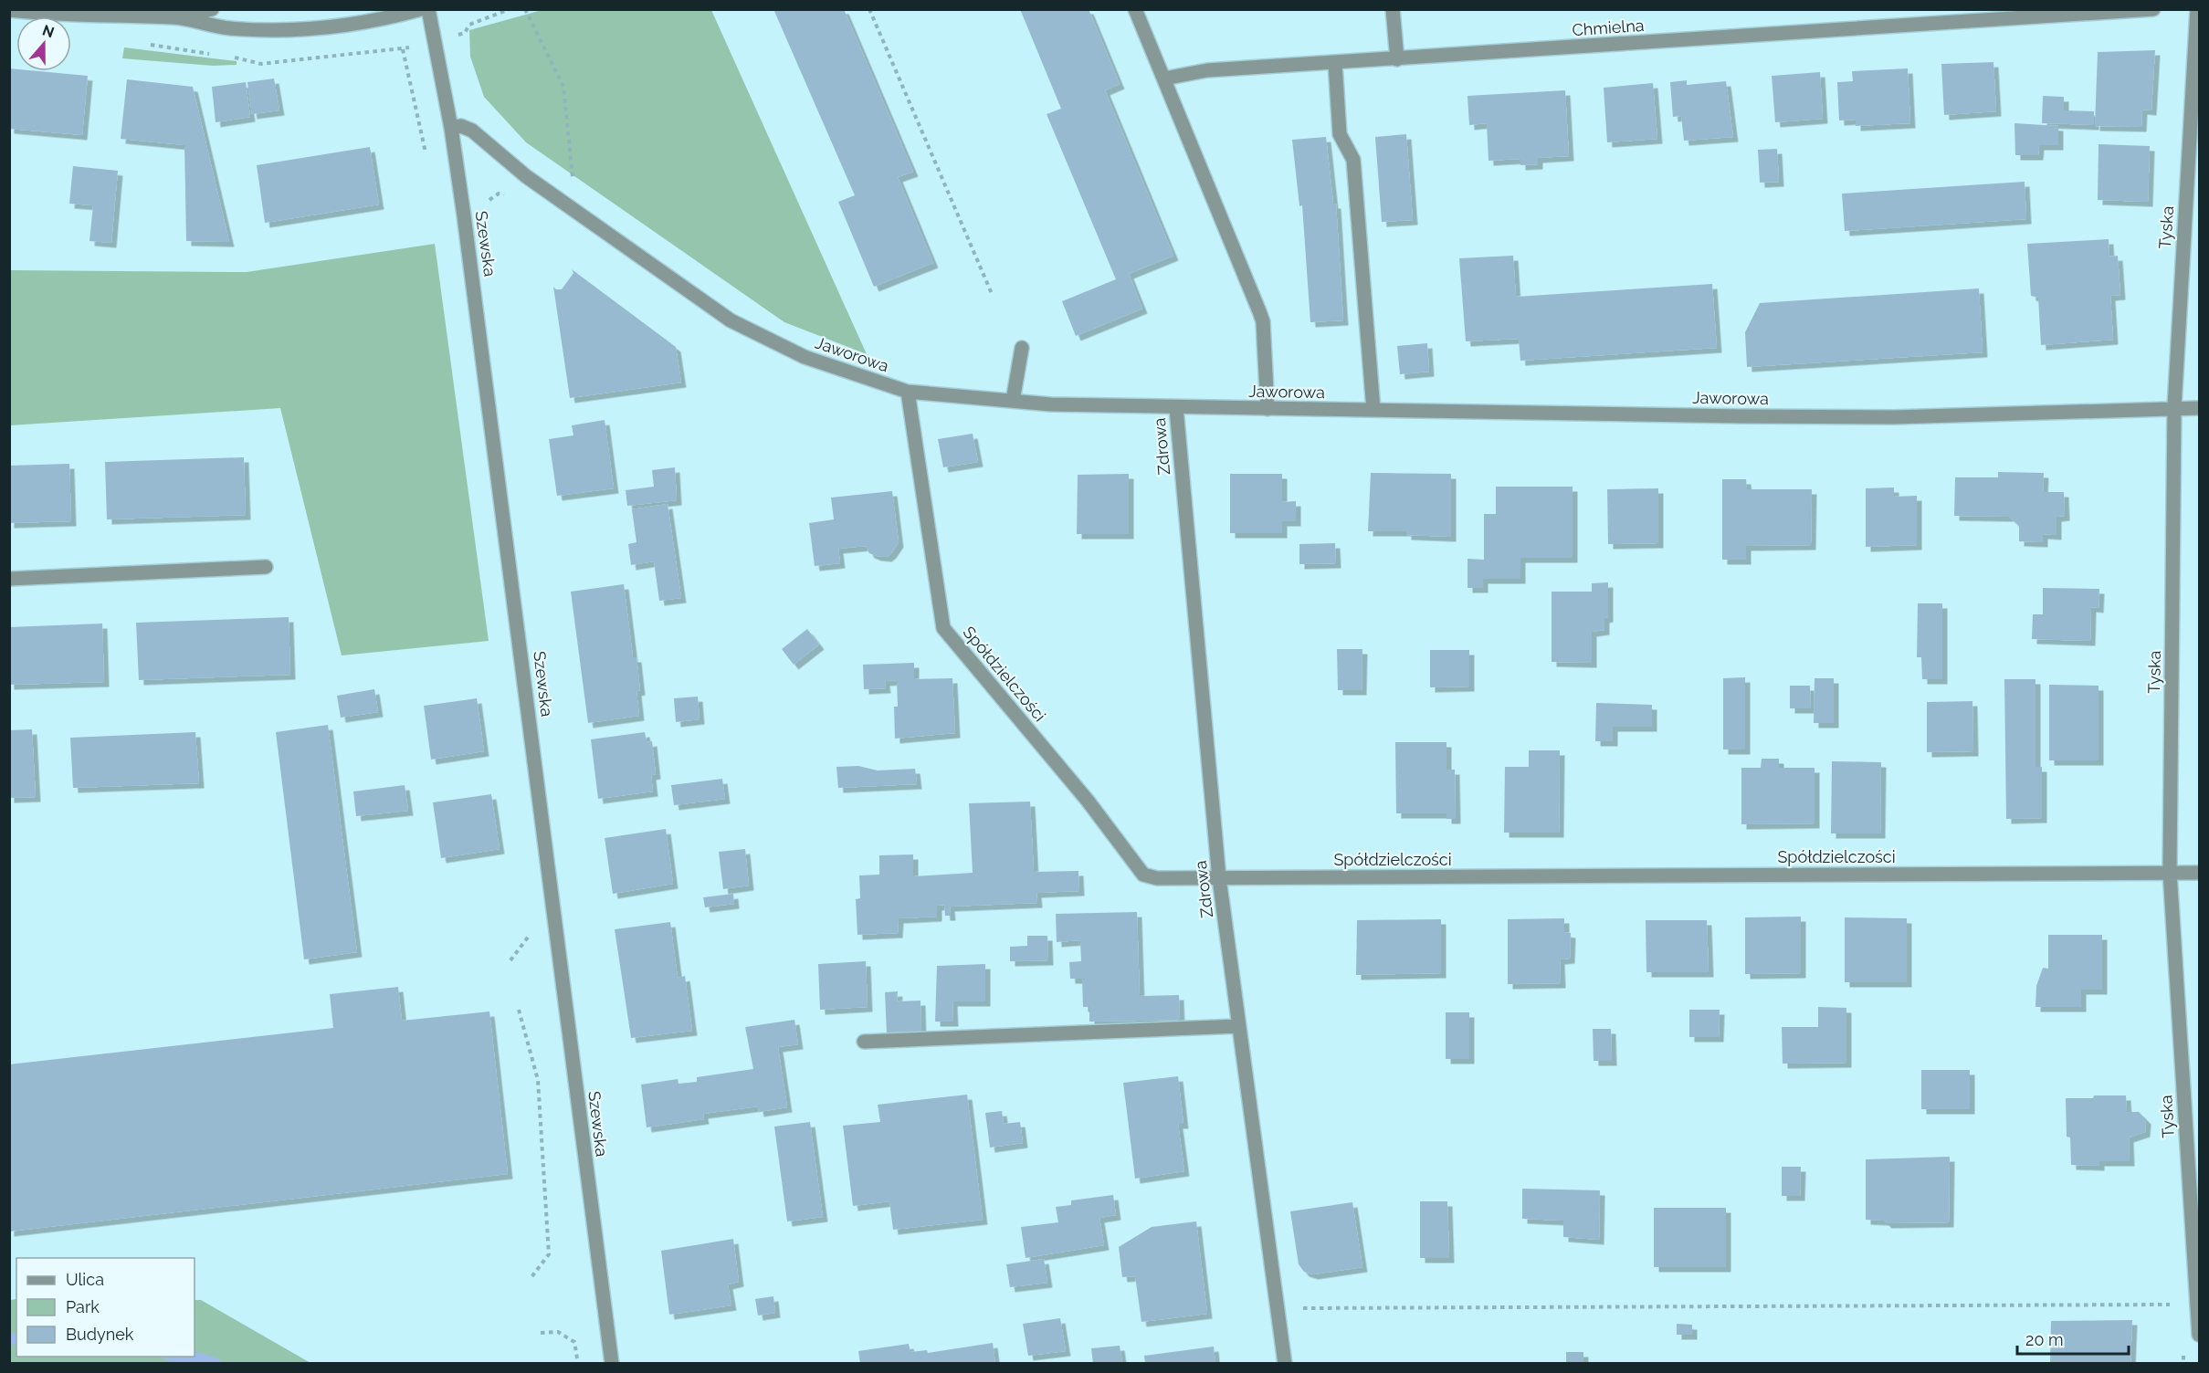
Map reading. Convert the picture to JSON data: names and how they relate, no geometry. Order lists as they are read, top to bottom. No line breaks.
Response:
{"streets":{"street":["Chmielna","Tyska","Szewska","Jaworowa","Zdrowa","Spółdzielczości"]},"crossings":[["Tyska","Jaworowa"],["Tyska","Spółdzielczości"],["Szewska","Jaworowa"],["Jaworowa","Zdrowa"],["Jaworowa","Spółdzielczości"],["Zdrowa","Spółdzielczości"]],"legend":["Ulica","Park","Budynek"],"scale_bar":"20 m","north":"top"}
